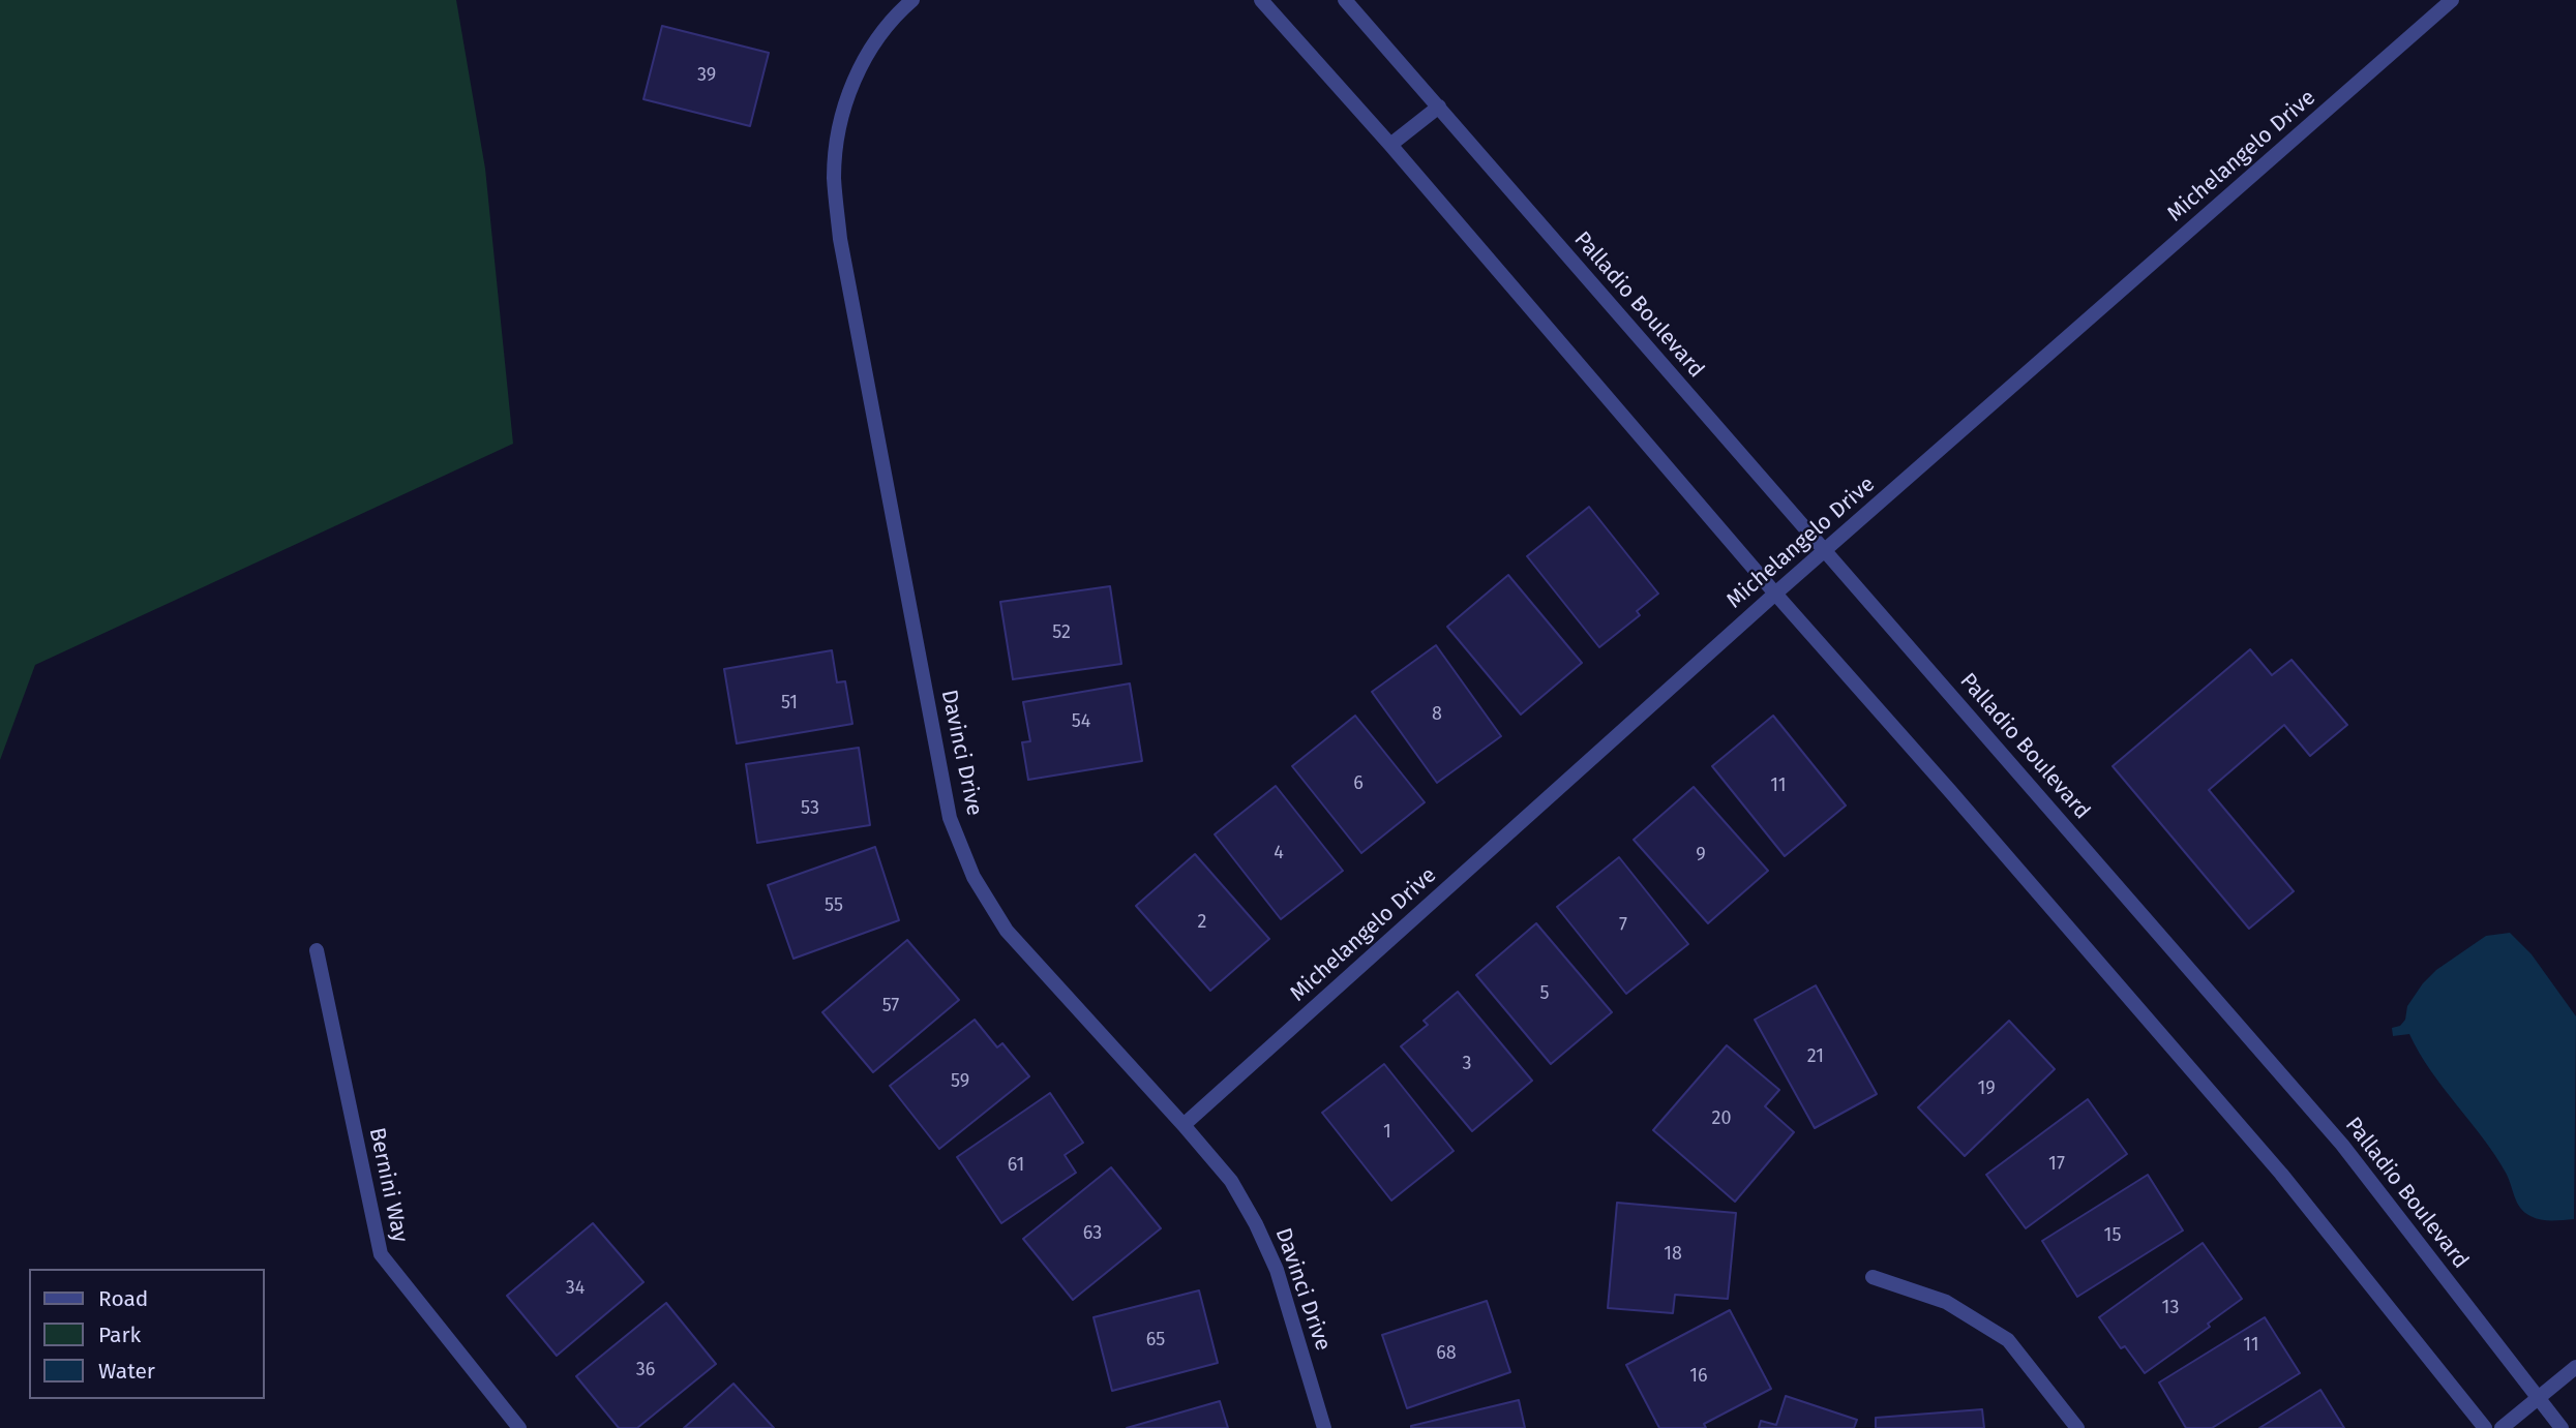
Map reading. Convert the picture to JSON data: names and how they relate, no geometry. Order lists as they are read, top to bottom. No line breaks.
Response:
{"streets":{"street":["Michelangelo Drive","Palladio Boulevard","Davinci Drive","Bernini Way"]},"crossings":[["Michelangelo Drive","Palladio Boulevard"],["Michelangelo Drive","Davinci Drive"]],"house_numbers":["39","52","51","8","54","6","11","53","4","9","55","2","7","5","57","21","3","59","19","20","1","17","61","63","15","18","34","13","65","11","68","36","16"],"legend":["Road","Park","Water"]}
